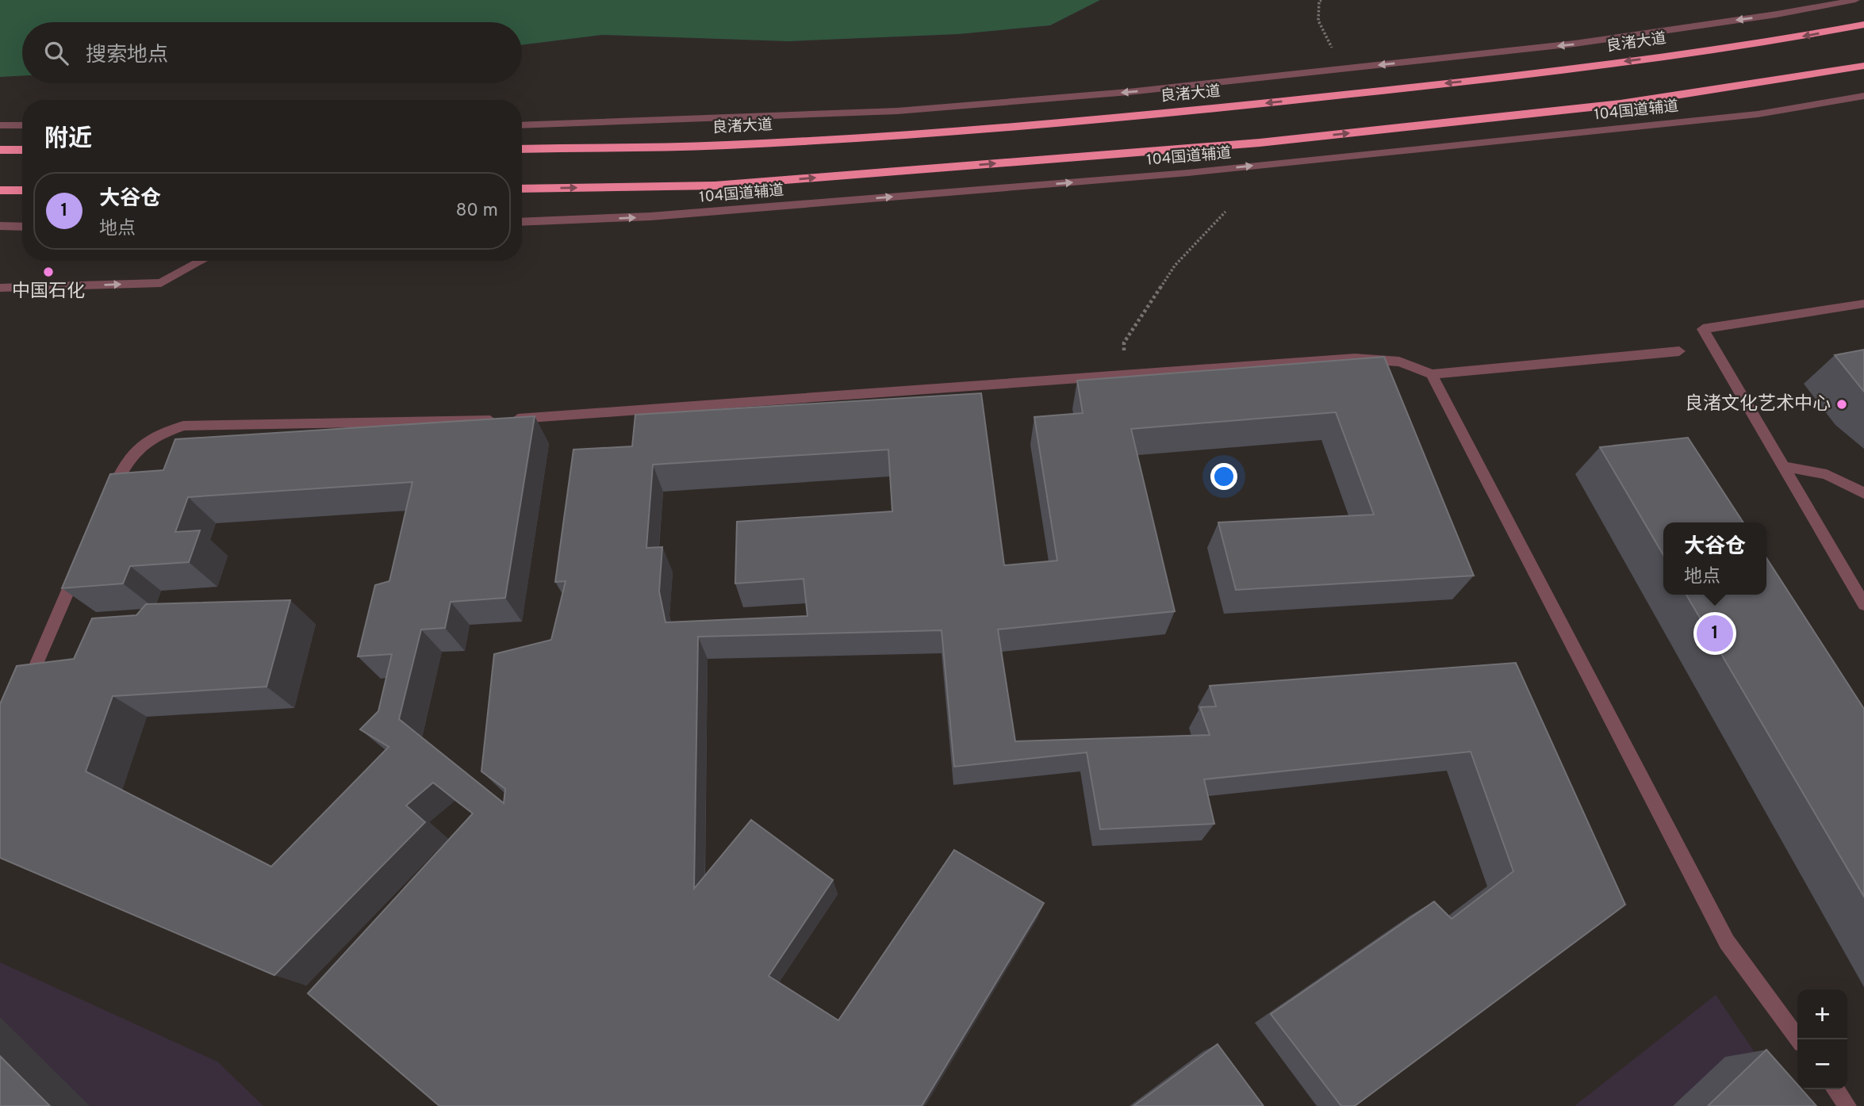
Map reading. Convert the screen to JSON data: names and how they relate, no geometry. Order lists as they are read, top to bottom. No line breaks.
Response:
{"streets":{"highway":["良渚大道"],"lane":["104国道辅道"]},"places":["中国石化","良渚文化艺术中心"],"page":{"search":"搜索地点","heading":"附近","list":[{"mark":"1","name":"大谷仓","note":"地点","value":"80 m"}],"popup":["大谷仓","地点"],"pins":"1","map_buttons":["+","−"]}}
